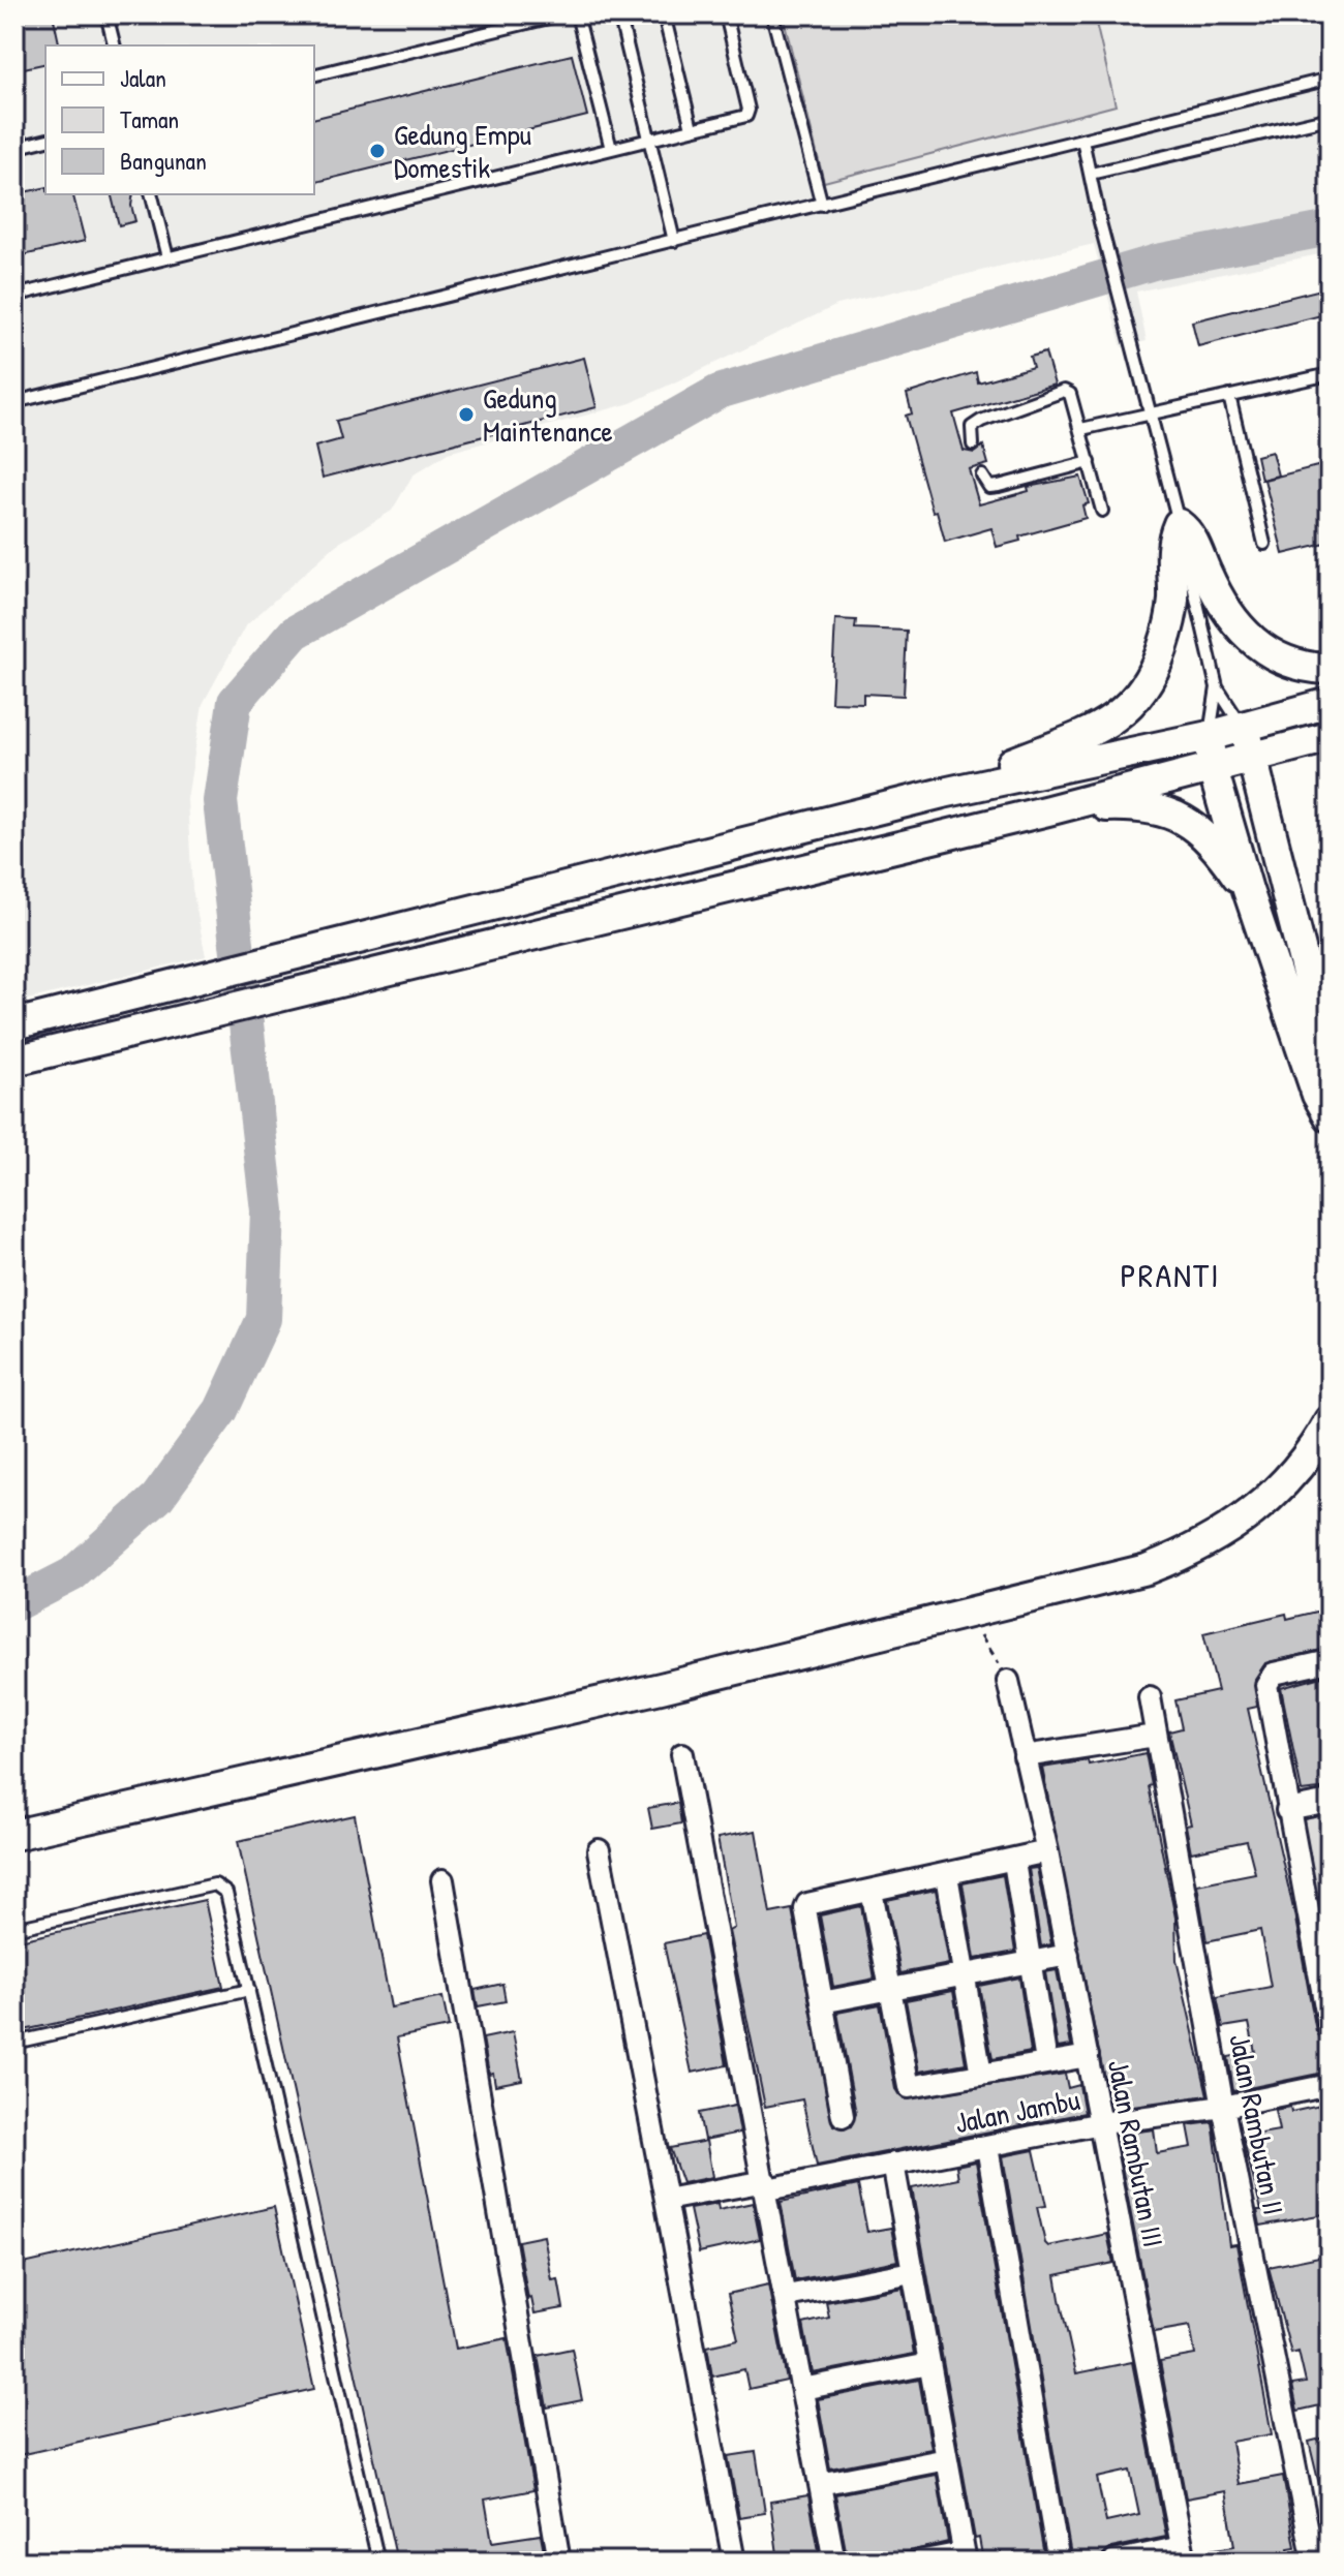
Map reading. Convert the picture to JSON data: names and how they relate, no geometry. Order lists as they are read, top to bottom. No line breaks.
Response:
{"streets":{"street":["Jalan Jambu","Jalan Rambutan II","Jalan Rambutan III"]},"crossings":[["Jalan Jambu","Jalan Rambutan II"],["Jalan Jambu","Jalan Rambutan III"]],"districts":["PRANTI"],"places":["Gedung Empu Domestik","Gedung Maintenance"],"legend":["Jalan","Taman","Bangunan"]}
